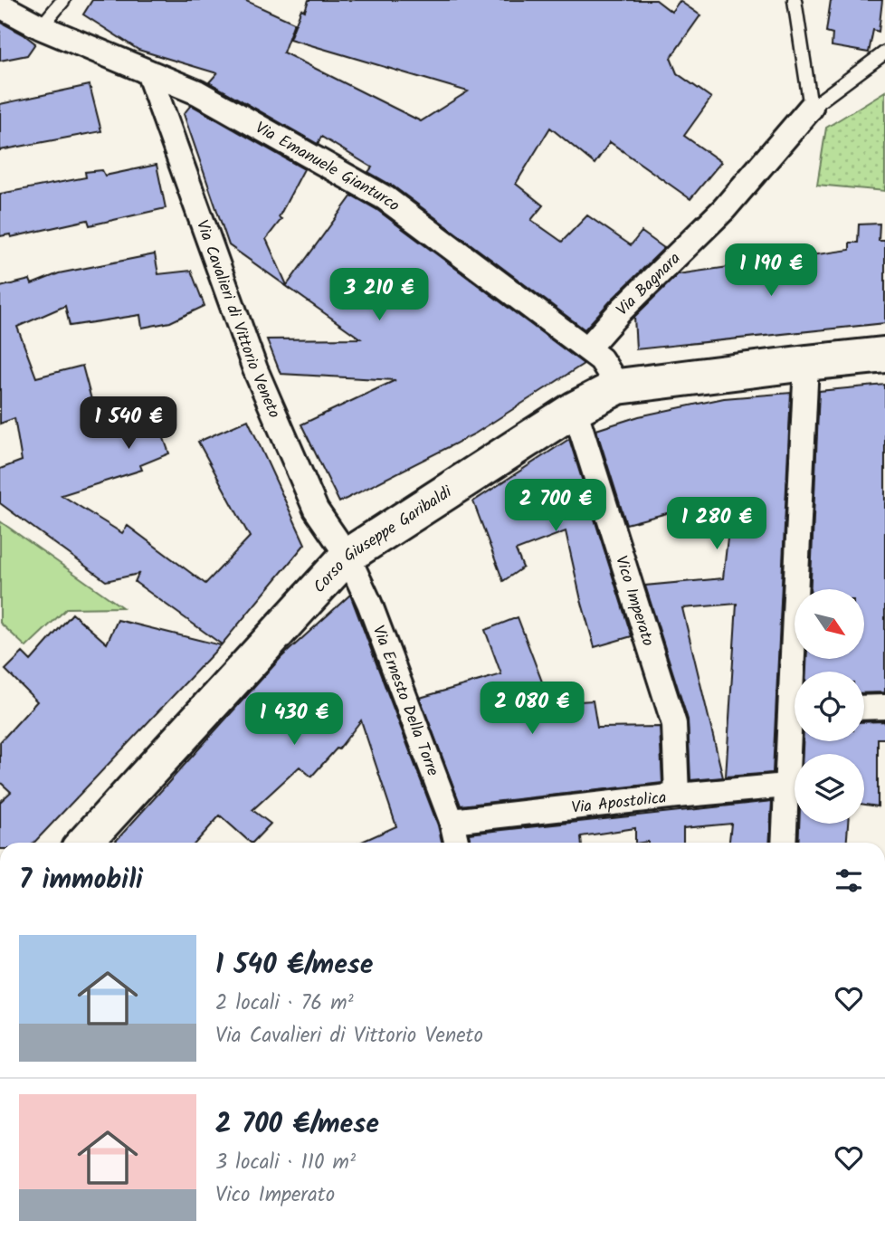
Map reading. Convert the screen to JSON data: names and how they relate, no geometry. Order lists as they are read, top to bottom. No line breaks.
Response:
{"streets":{"main road":["Corso Giuseppe Garibaldi"],"street":["Via Emanuele Gianturco","Via Bagnara","Via Cavalieri di Vittorio Veneto","Vico Imperato","Via Ernesto Della Torre","Via Apostolica"]},"crossings":[["Via Emanuele Gianturco","Via Bagnara"],["Via Emanuele Gianturco","Via Cavalieri di Vittorio Veneto"],["Via Emanuele Gianturco","Corso Giuseppe Garibaldi"],["Via Cavalieri di Vittorio Veneto","Corso Giuseppe Garibaldi"],["Via Cavalieri di Vittorio Veneto","Via Ernesto Della Torre"],["Corso Giuseppe Garibaldi","Vico Imperato"],["Corso Giuseppe Garibaldi","Via Ernesto Della Torre"],["Vico Imperato","Via Apostolica"],["Via Ernesto Della Torre","Via Apostolica"]],"north":"bottom right","page":{"price":["1 190 €","3 210 €","1 540 €","2 700 €","1 280 €","2 080 €","1 430 €"],"heading":"7 immobili","list":[{"name":"1 540 €/mese","note":"2 locali · 76 m² · Via Cavalieri di Vittorio Veneto"},{"name":"2 700 €/mese","note":"3 locali · 110 m² · Vico Imperato"}]}}
